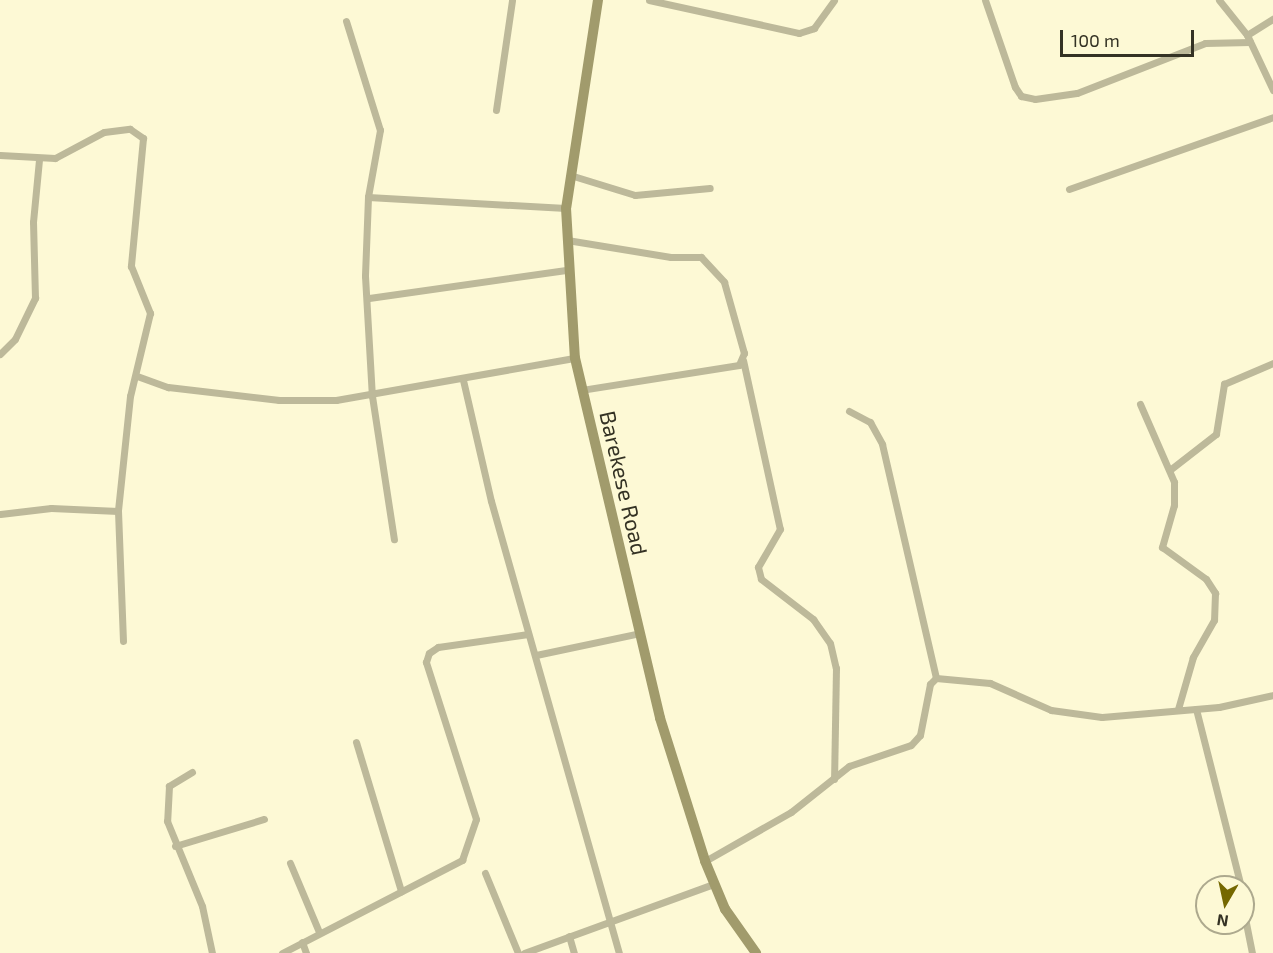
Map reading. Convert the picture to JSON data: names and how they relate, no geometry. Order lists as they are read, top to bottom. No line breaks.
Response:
{"streets":{"main road":["Barekese Road"]},"scale_bar":"100 m","north":"bottom"}
